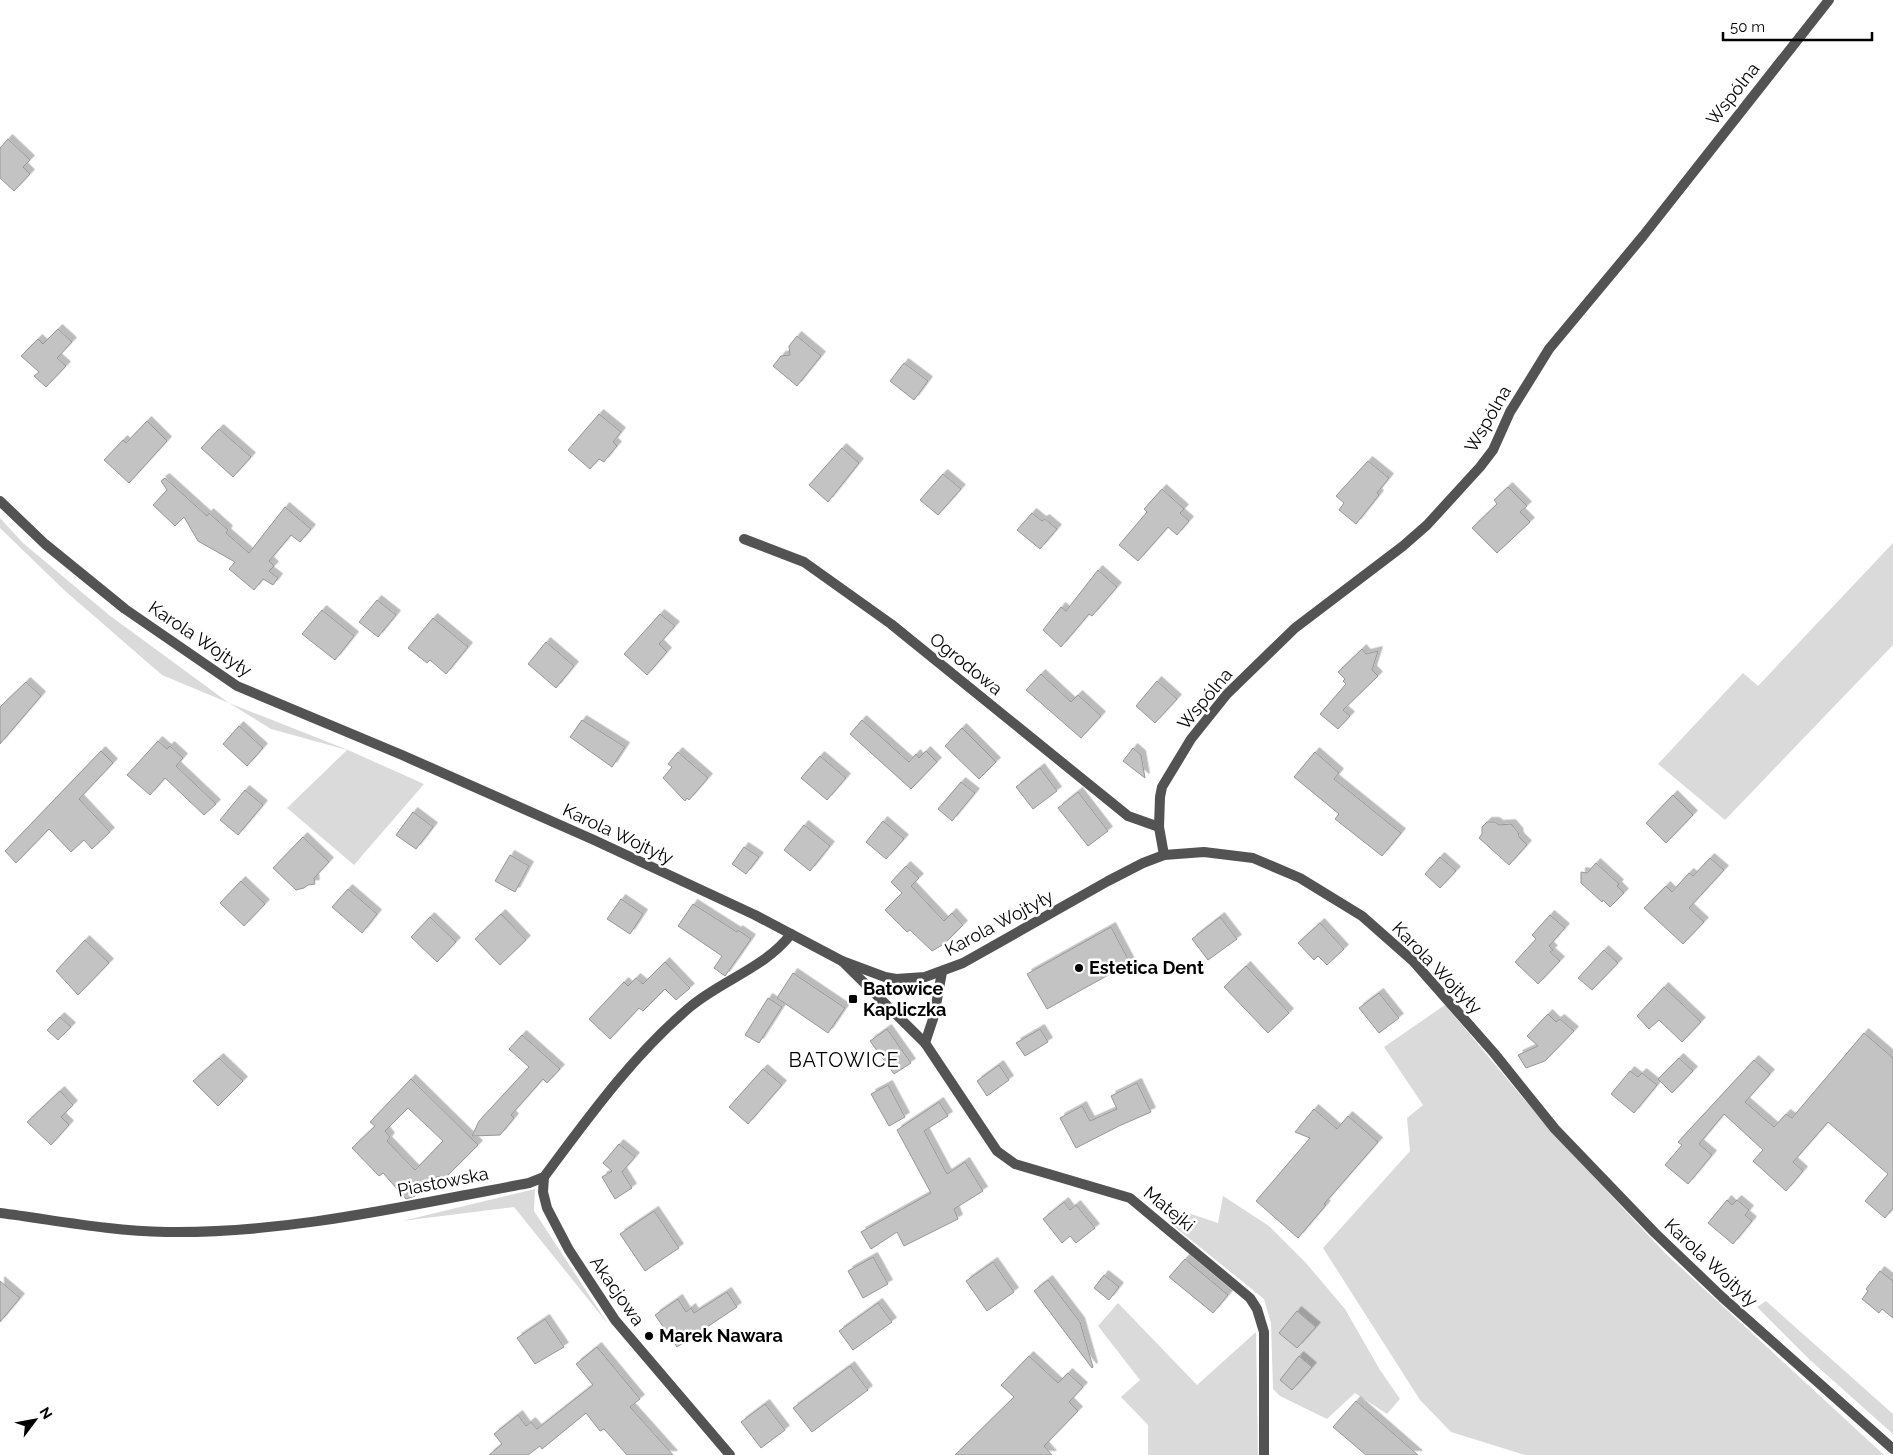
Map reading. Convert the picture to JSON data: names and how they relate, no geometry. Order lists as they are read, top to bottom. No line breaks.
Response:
{"streets":{"street":["Wspólna","Karola Wojtyły","Ogrodowa","Piastowska","Matejki","Akacjowa"]},"crossings":[["Wspólna","Karola Wojtyły"],["Wspólna","Ogrodowa"],["Karola Wojtyły","Matejki"],["Piastowska","Akacjowa"]],"districts":["BATOWICE"],"places":{"other":["Estetica Dent","Marek Nawara"],"transit":["Batowice Kapliczka"]},"scale_bar":"50 m","north":"top right"}
